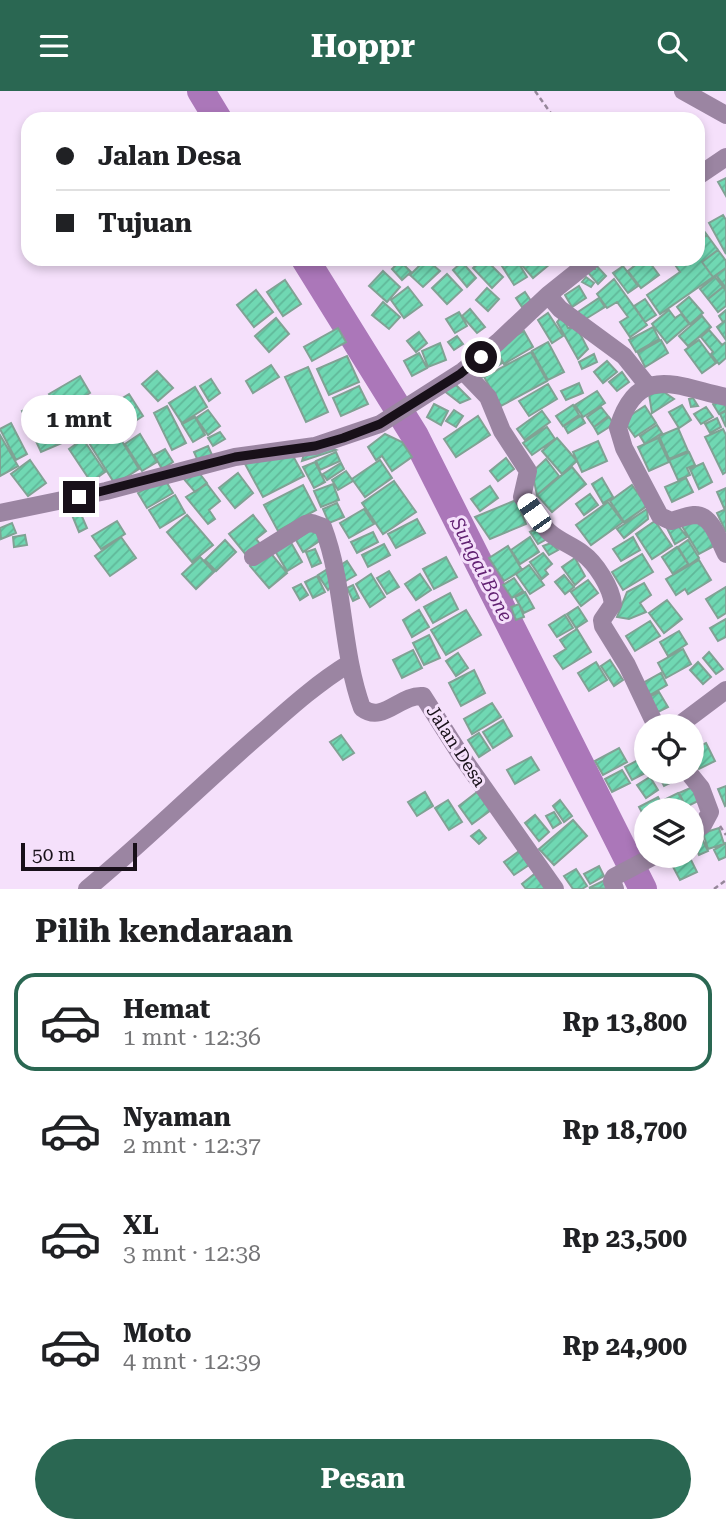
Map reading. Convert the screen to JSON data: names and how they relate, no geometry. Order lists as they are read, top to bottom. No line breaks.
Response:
{"streets":{"street":["Jalan Desa"]},"water":["Sungai Bone"],"scale_bar":"50 m","page":{"header":"Hoppr","banner":["Jalan Desa","Tujuan"],"bubble":"1 mnt","scale":"50 m","heading":"Pilih kendaraan","list":[{"name":"Hemat","note":"1 mnt · 12:36","value":"Rp 13,800"},{"name":"Nyaman","note":"2 mnt · 12:37","value":"Rp 18,700"},{"name":"XL","note":"3 mnt · 12:38","value":"Rp 23,500"},{"name":"Moto","note":"4 mnt · 12:39","value":"Rp 24,900"}],"buttons":"Pesan"}}
